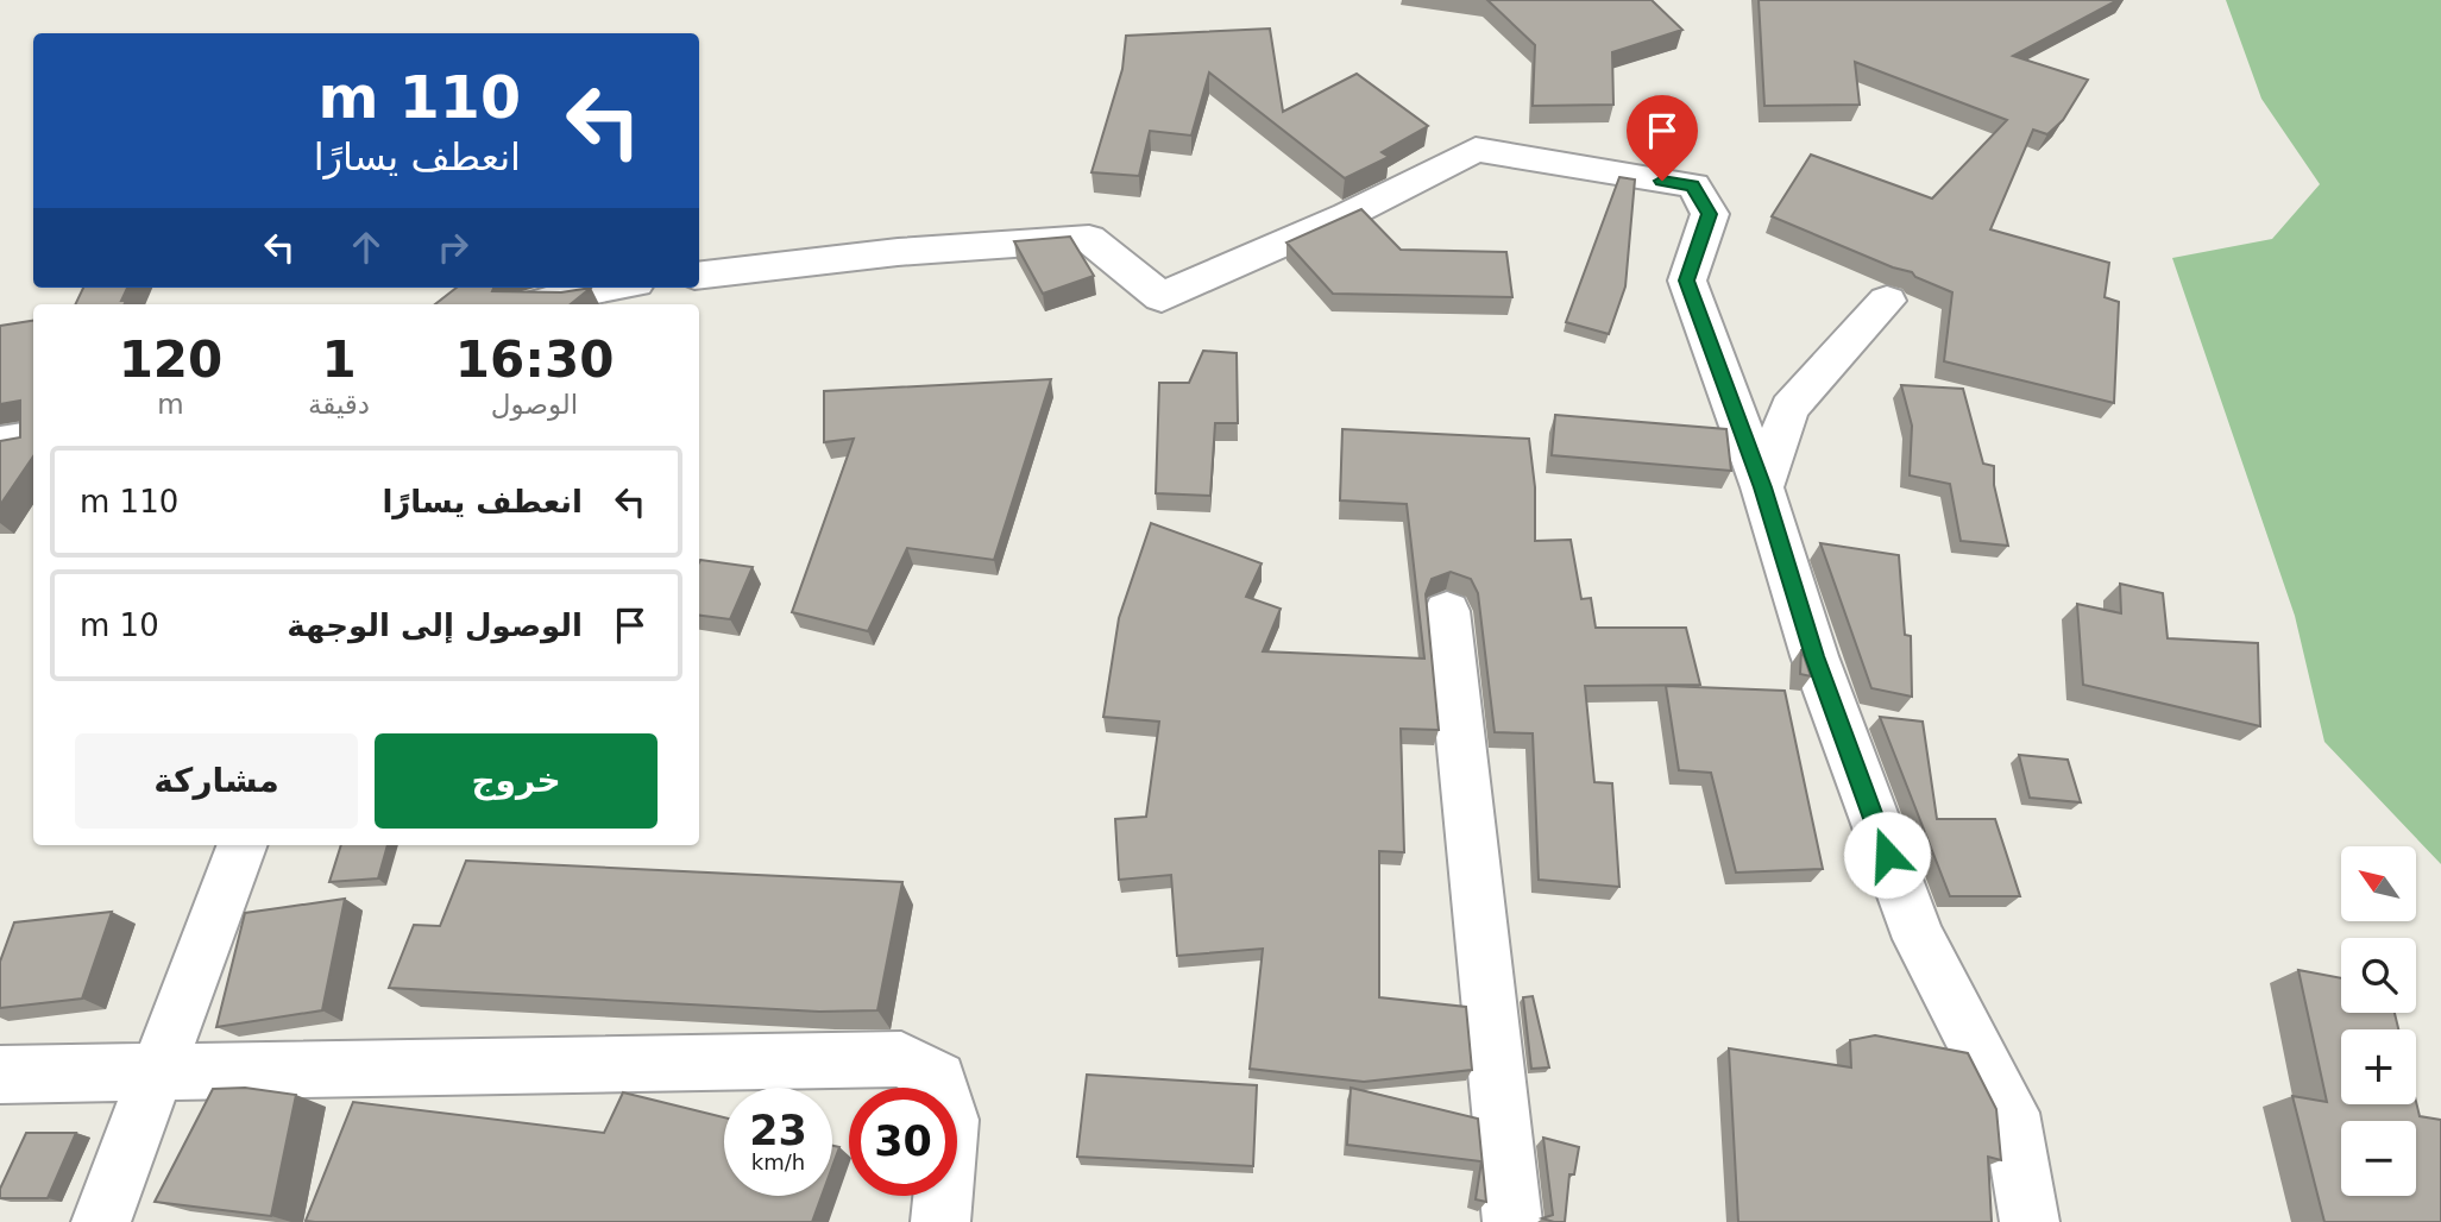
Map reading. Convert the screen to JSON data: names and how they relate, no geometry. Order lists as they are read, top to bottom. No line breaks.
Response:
{"north":"top left","page":{"turn":["110 m","انعطف يسارًا"],"eta":["16:30","الوصول","1","دقيقة","120","m"],"list":[{"name":"انعطف يسارًا","value":"110 m"},{"name":"الوصول إلى الوجهة","value":"10 m"}],"buttons":["خروج","مشاركة"],"map_buttons":["+","−"],"speed":"23 km/h","limit":"30"}}
